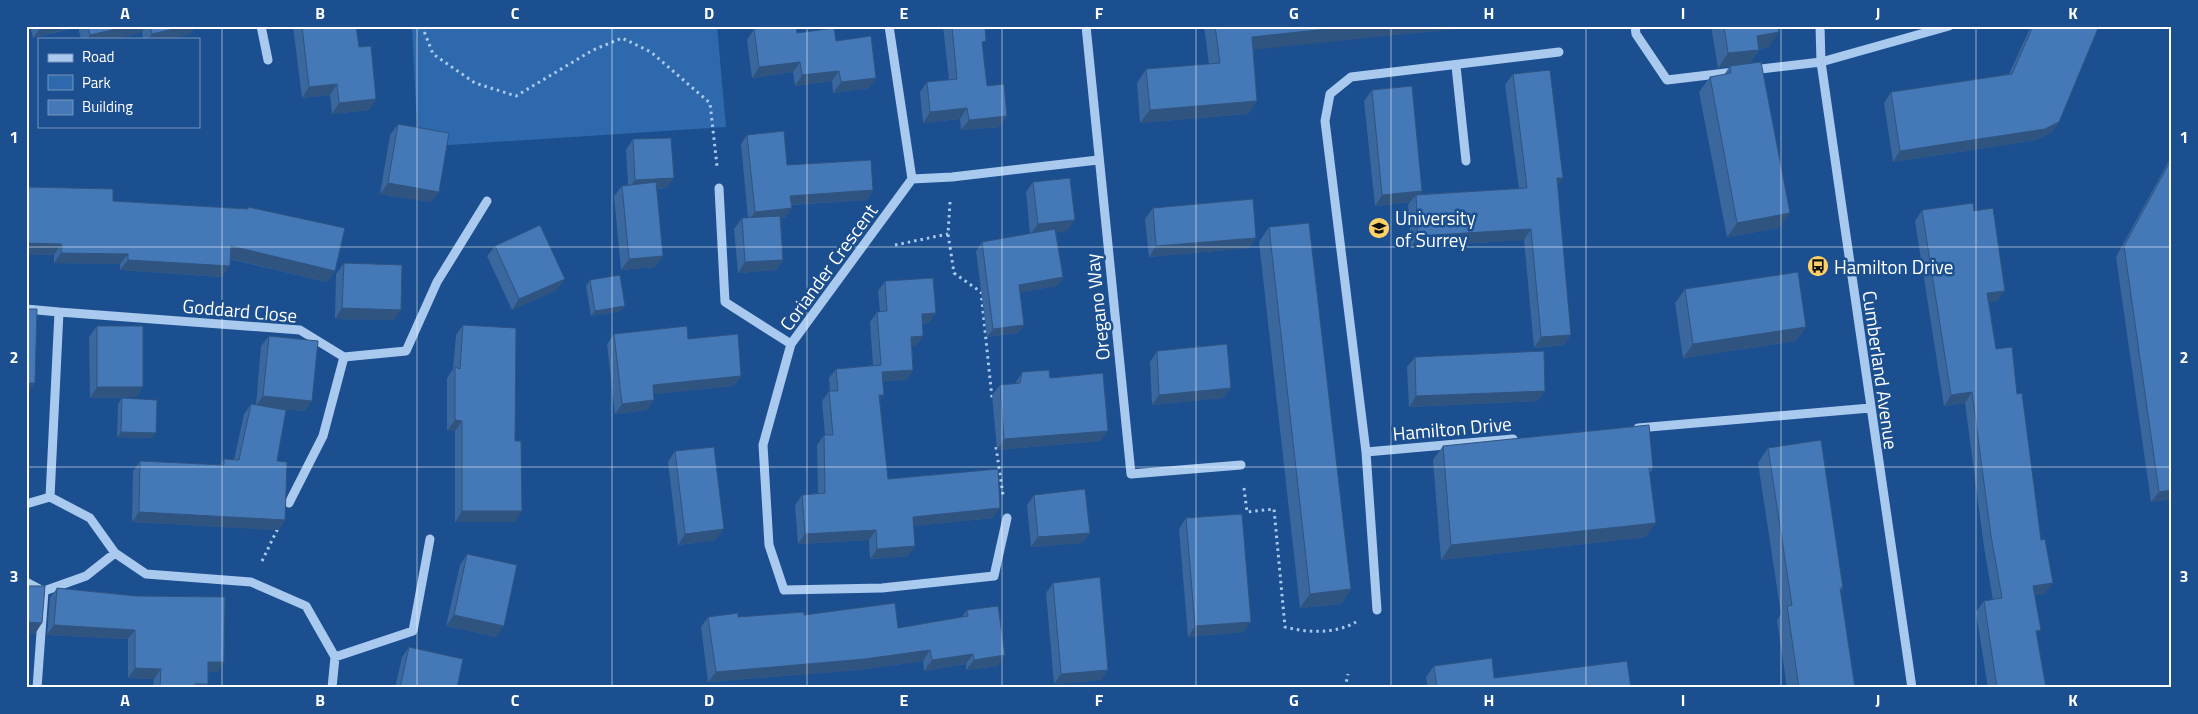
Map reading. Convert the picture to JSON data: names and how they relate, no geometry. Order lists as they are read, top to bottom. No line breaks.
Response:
{"streets":{"street":["Coriander Crescent","Oregano Way","Goddard Close","Cumberland Avenue","Hamilton Drive"]},"places":{"school or university":["University of Surrey"],"bus stop":["Hamilton Drive"]},"legend":["Road","Park","Building"],"grid":{"columns":["A","B","C","D","E","F","G","H","I","J","K"],"rows":["1","2","3"]}}
